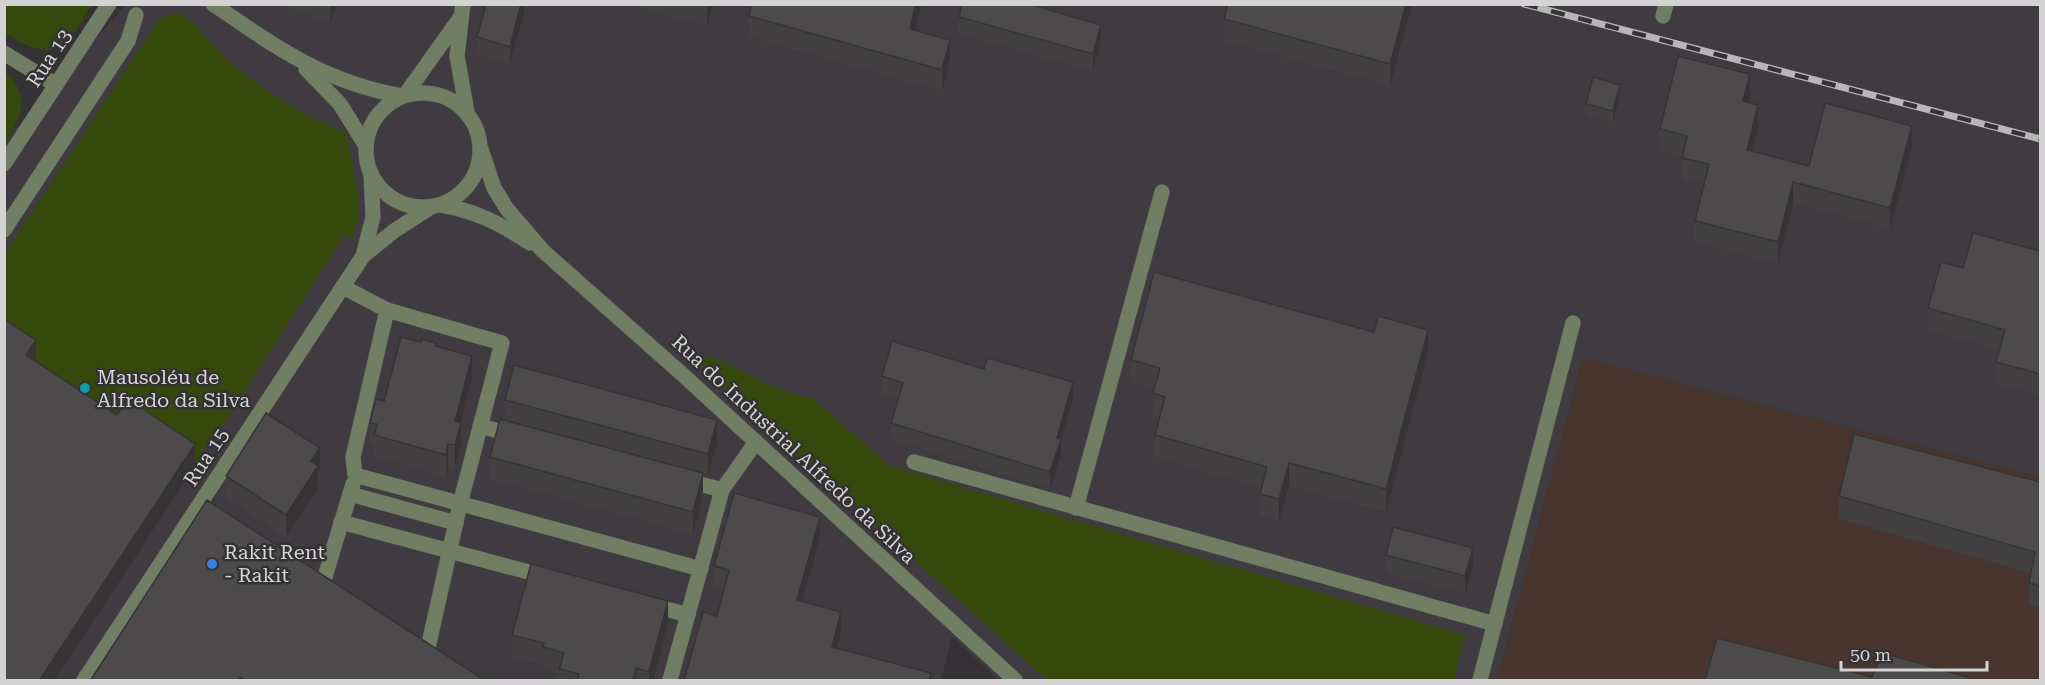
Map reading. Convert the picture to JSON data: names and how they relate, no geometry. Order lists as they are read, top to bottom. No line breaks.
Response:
{"streets":{"street":["Rua 13","Rua do Industrial Alfredo da Silva","Rua 15"]},"crossings":[["Rua do Industrial Alfredo da Silva","Rua 15"]],"places":["Mausoléu de Alfredo da Silva","Rakit Rent - Rakit"],"scale_bar":"50 m"}
